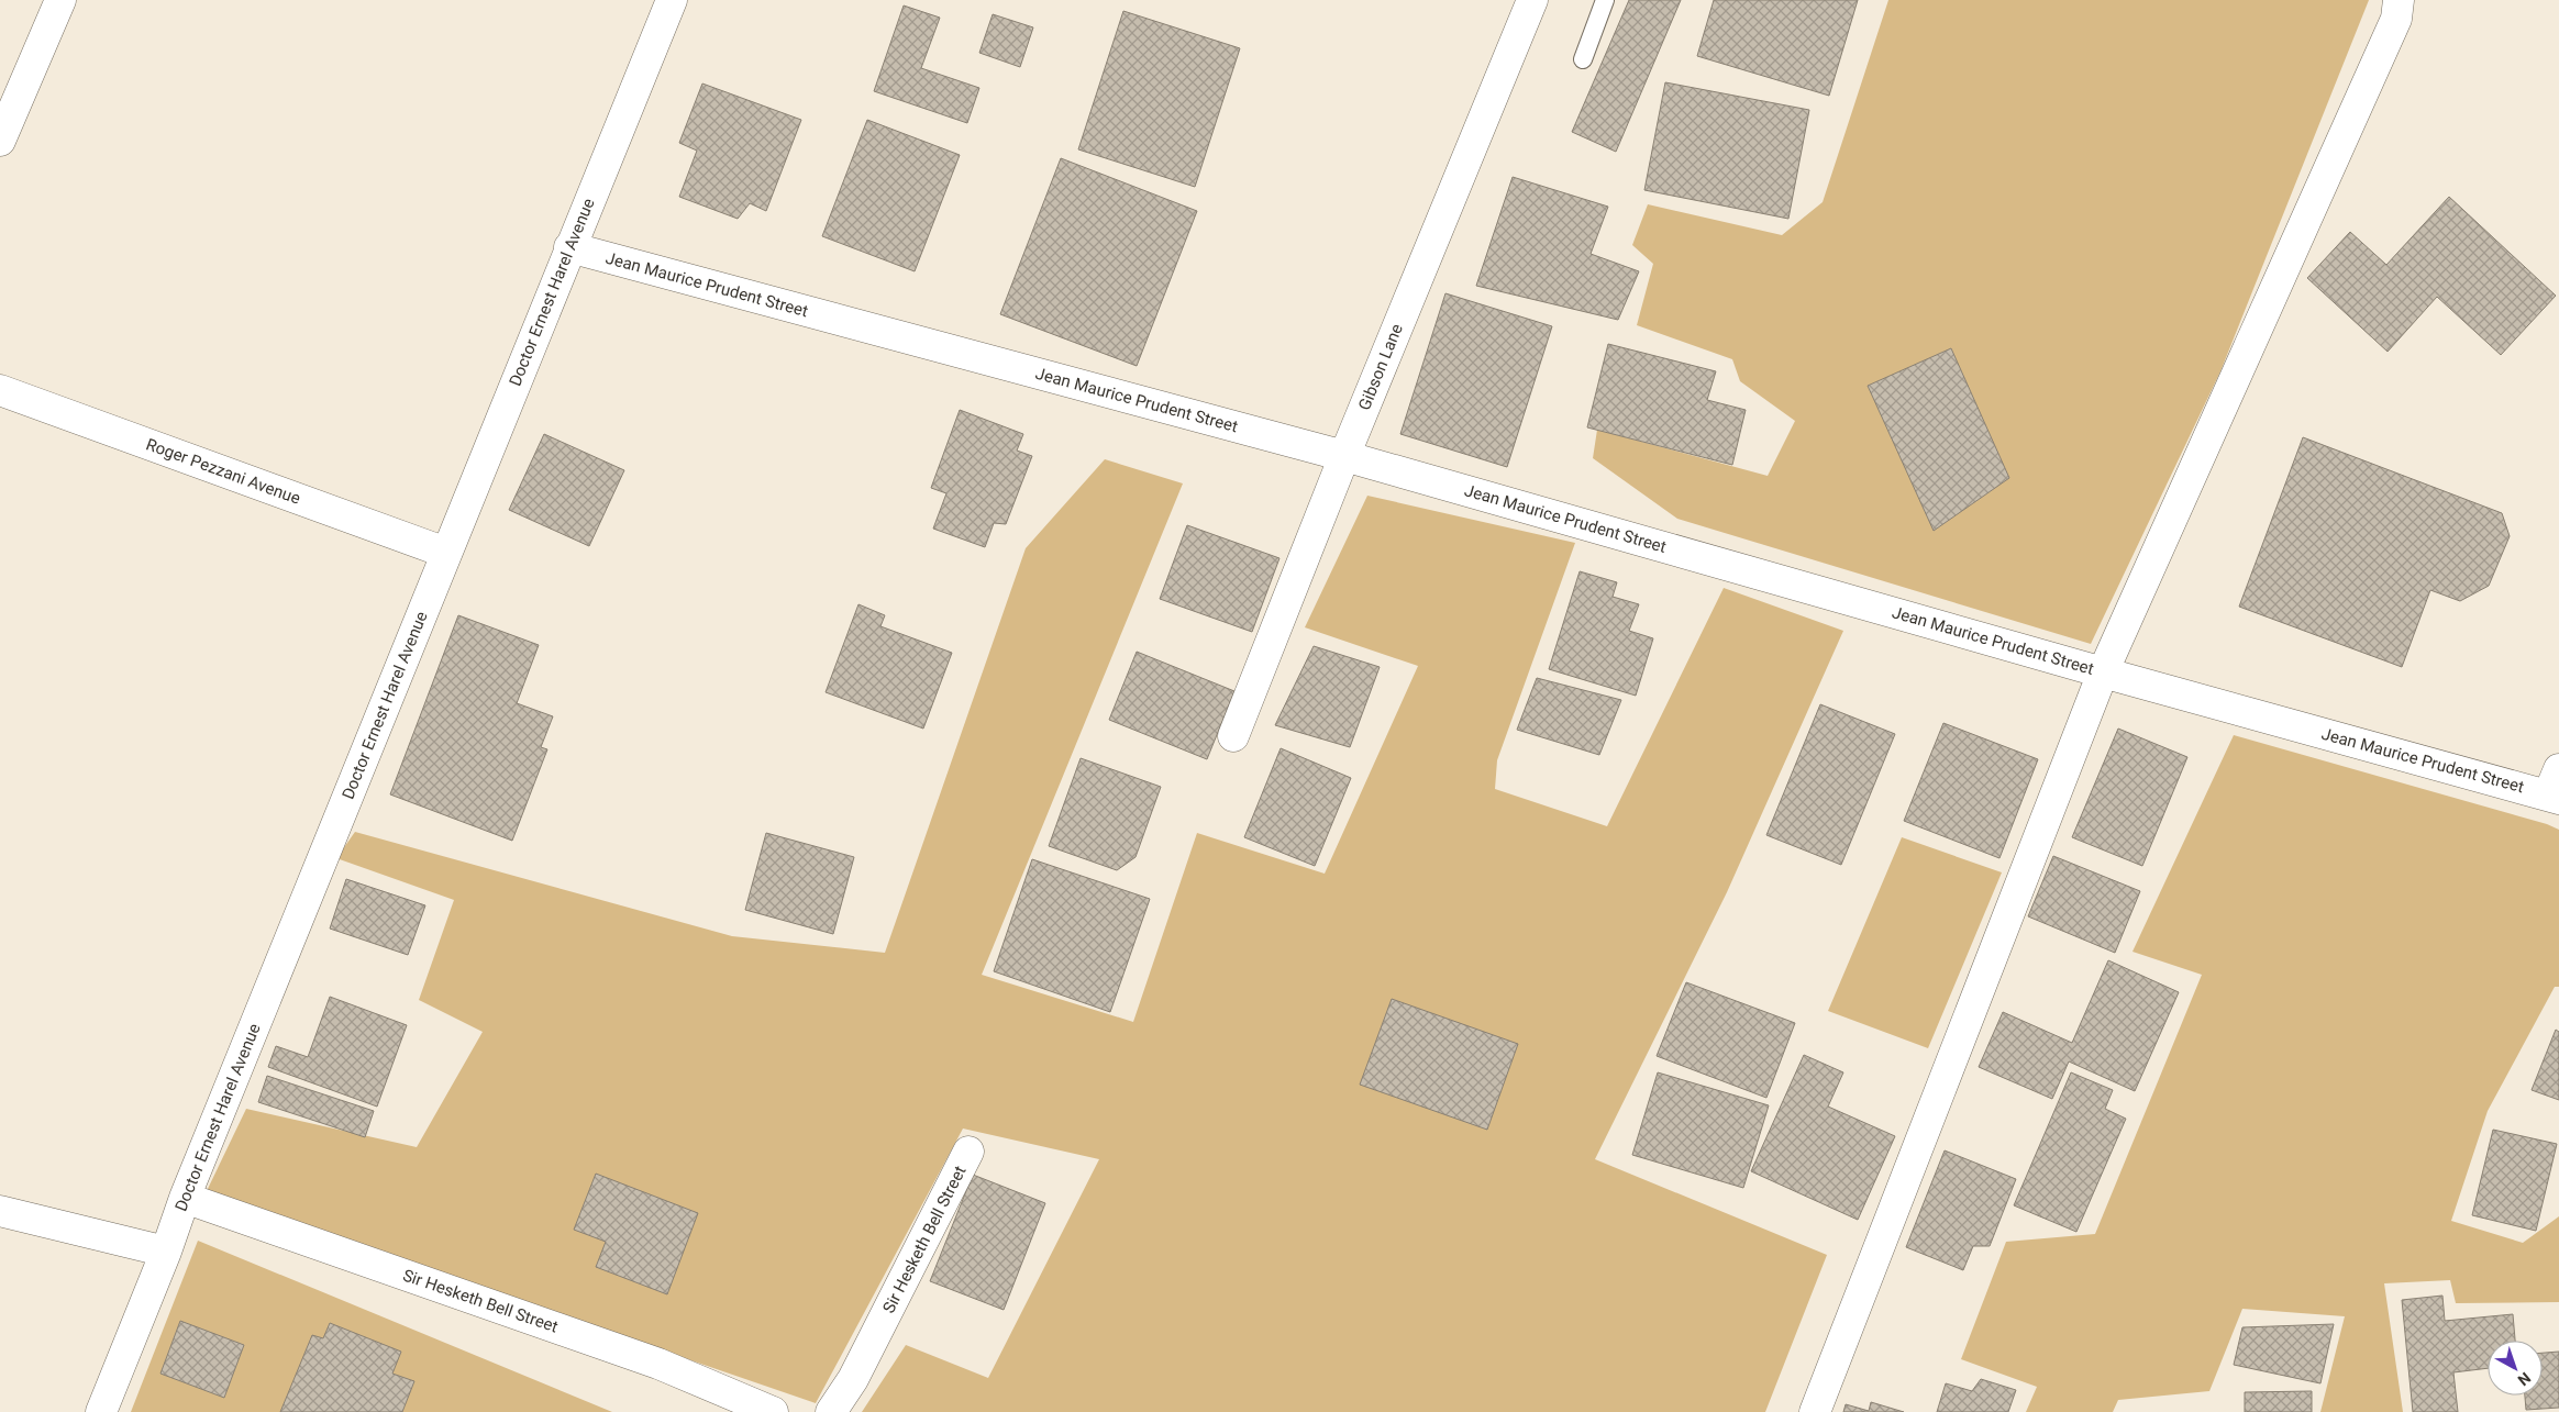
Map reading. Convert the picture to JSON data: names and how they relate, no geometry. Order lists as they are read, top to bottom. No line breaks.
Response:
{"streets":{"street":["Jean Maurice Prudent Street","Doctor Ernest Harel Avenue","Gibson Lane","Roger Pezzani Avenue","Sir Hesketh Bell Street"]},"crossings":[["Jean Maurice Prudent Street","Doctor Ernest Harel Avenue"],["Jean Maurice Prudent Street","Gibson Lane"],["Doctor Ernest Harel Avenue","Roger Pezzani Avenue"],["Doctor Ernest Harel Avenue","Sir Hesketh Bell Street"]],"north":"bottom right"}
